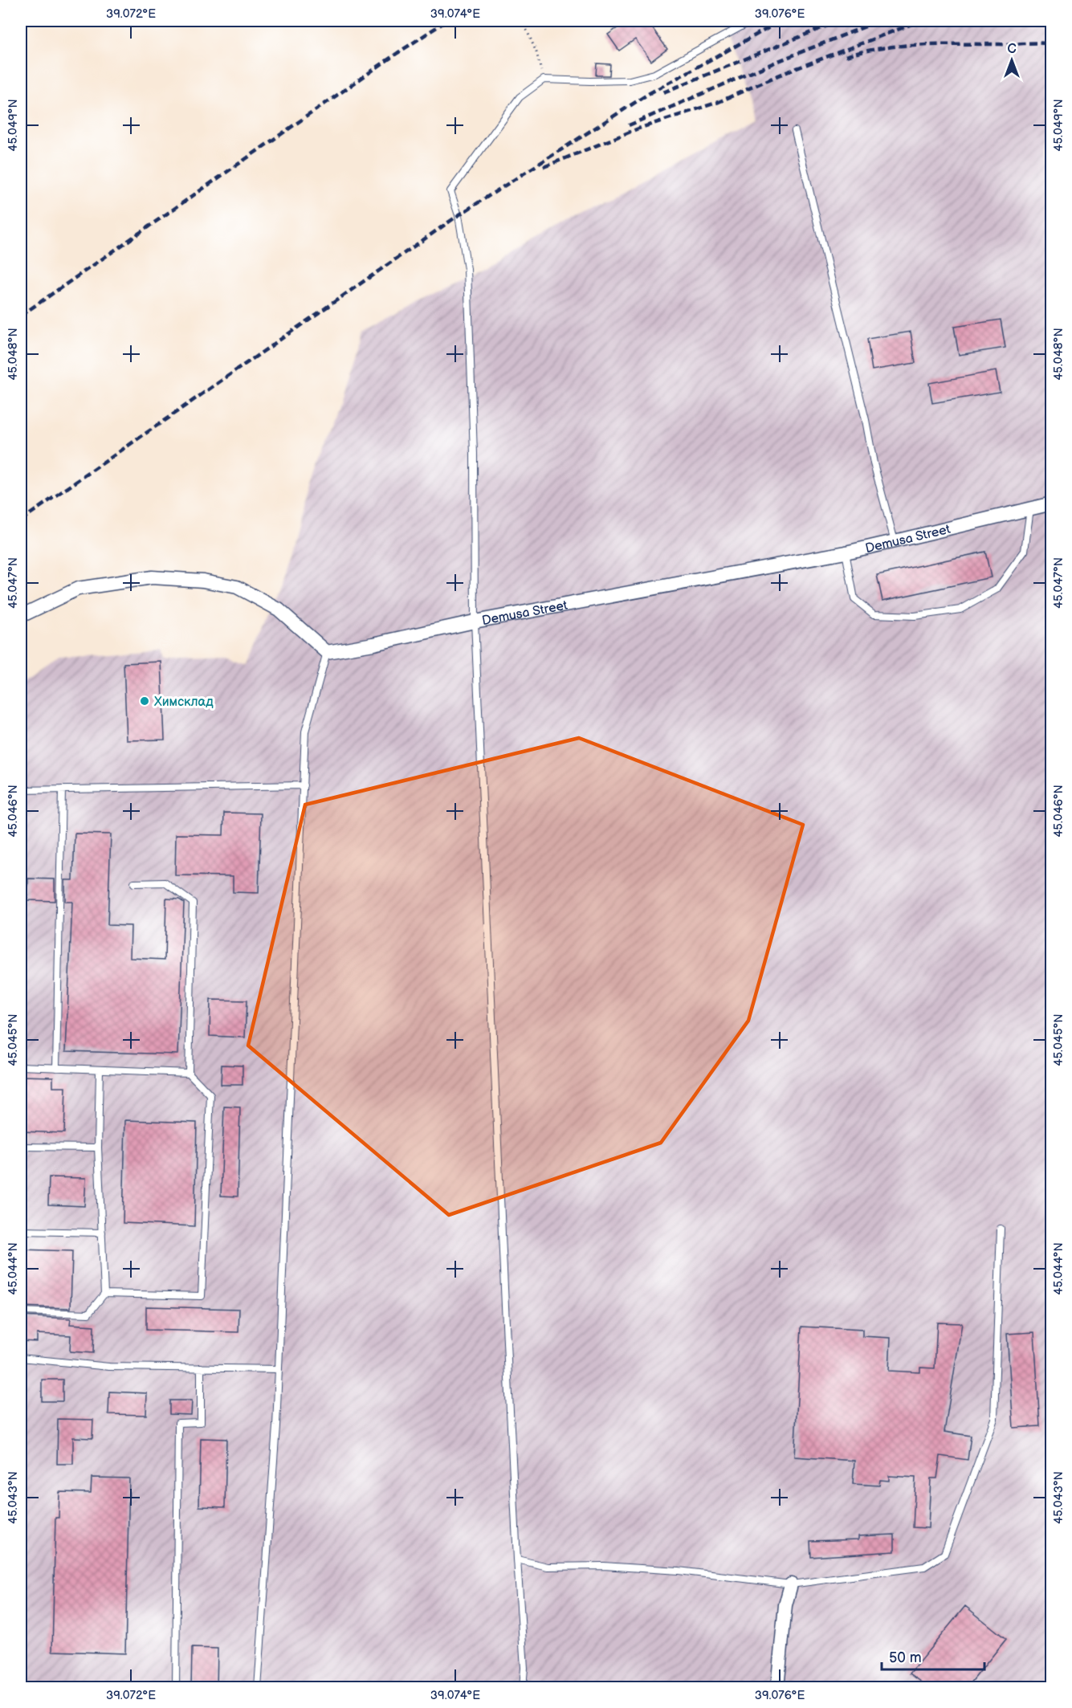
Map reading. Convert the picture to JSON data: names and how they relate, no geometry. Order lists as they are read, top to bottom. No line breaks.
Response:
{"streets":{"street":["Demusa Street"]},"places":["Химсклад"],"scale_bar":"50 m","north":"top","coordinates":["39.072°E","39.074°E","39.076°E","45.049°N","45.048°N","45.047°N","45.046°N","45.045°N","45.044°N","45.043°N"]}
